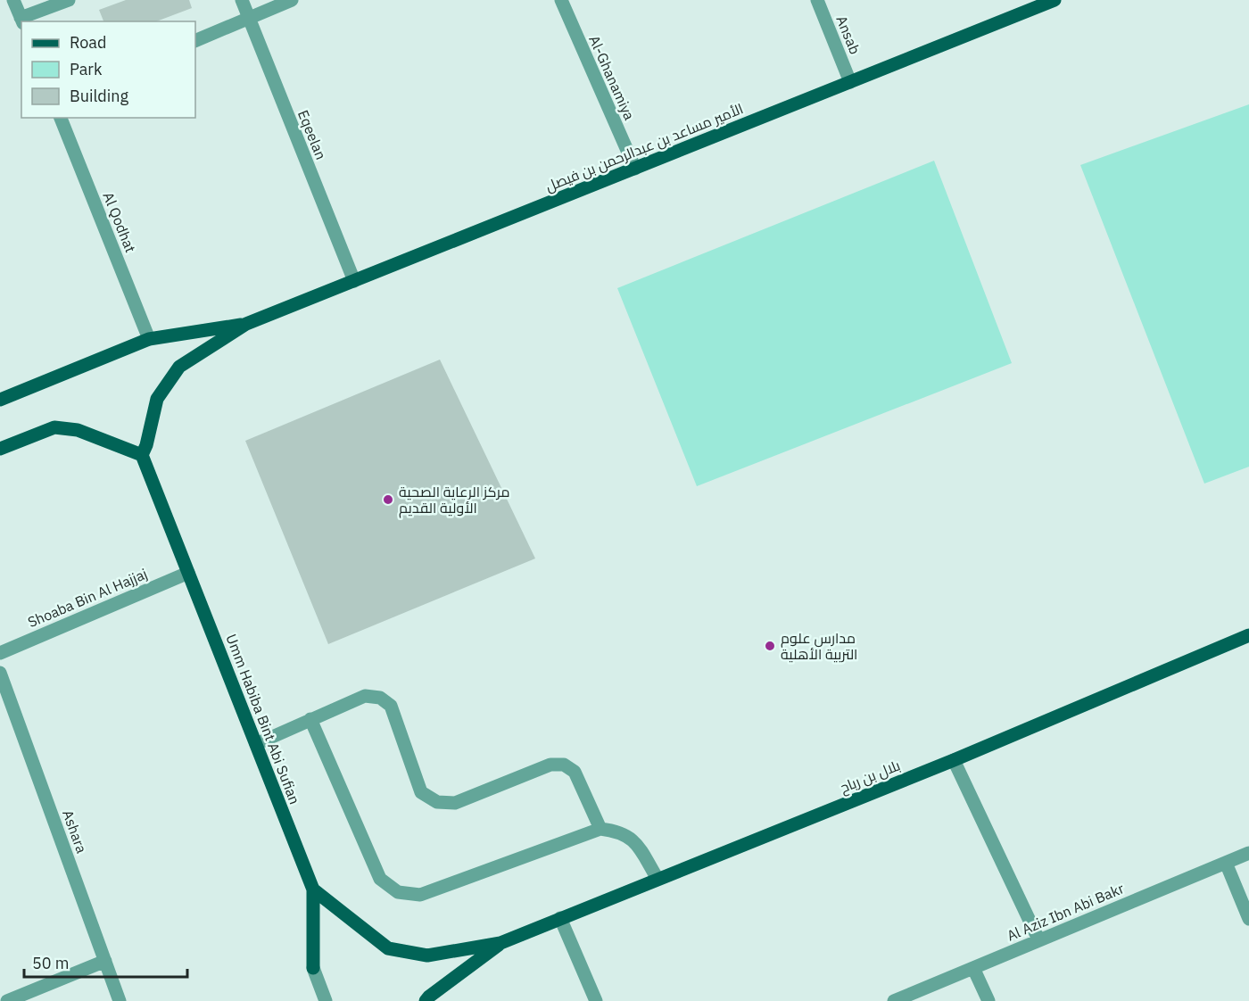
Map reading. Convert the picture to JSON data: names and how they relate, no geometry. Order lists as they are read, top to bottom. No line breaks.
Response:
{"streets":{"main road":["الأمير مساعد بن عبدالرحمن بن فيصل","Umm Habiba Bint Abi Sufian","بلال بن رباح"],"street":["Ansab","Al-Ghanamiya","Eqeelan","Al Qodhat","Shoaba Bin Al Hajjaj","Ashara","Al Aziz Ibn Abi Bakr"]},"crossings":[["Ansab","الأمير مساعد بن عبدالرحمن بن فيصل"],["Al-Ghanamiya","الأمير مساعد بن عبدالرحمن بن فيصل"],["Eqeelan","الأمير مساعد بن عبدالرحمن بن فيصل"],["الأمير مساعد بن عبدالرحمن بن فيصل","Al Qodhat"],["الأمير مساعد بن عبدالرحمن بن فيصل","Umm Habiba Bint Abi Sufian"],["Shoaba Bin Al Hajjaj","Umm Habiba Bint Abi Sufian"]],"places":["مركز الرعاية الصحية الأولية القديم","مدارس علوم التربية الأهلية"],"legend":["Road","Park","Building"],"scale_bar":"50 m"}
